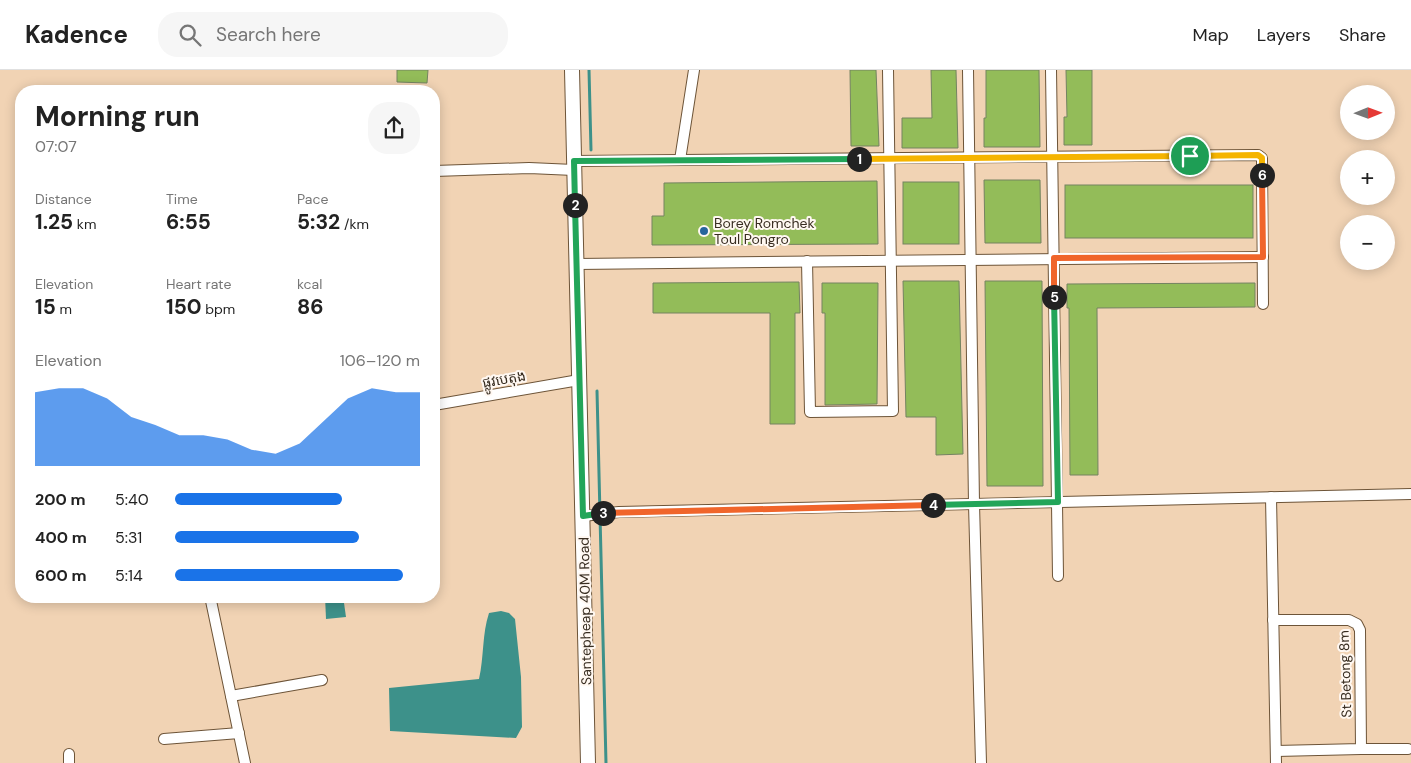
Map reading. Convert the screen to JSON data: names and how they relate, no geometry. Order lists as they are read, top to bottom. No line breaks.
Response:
{"streets":{"main road":["Santepheap 40M Road"],"street":["ផ្លូវបេតុង","St Betong 8m"]},"crossings":[["ផ្លូវបេតុង","Santepheap 40M Road"]],"places":["Borey Romchek Toul Pongro"],"north":"right","page":{"header":"Kadence","search":"Search here","nav":["Map","Layers","Share"],"map_buttons":["+","−"],"heading":["Morning run","07:07"],"pins":["1","6","2","5","4","3"],"stats":[["Distance","1.25 km"],["Time","6:55"],["Pace","5:32 /km"],["Elevation","15 m"],["Heart rate","150 bpm"],["kcal","86"]],"chart":["Elevation","106–120 m"],"list":[{"name":"200 m","note":"5:40"},{"name":"400 m","note":"5:31"},{"name":"600 m","note":"5:14"}]}}
